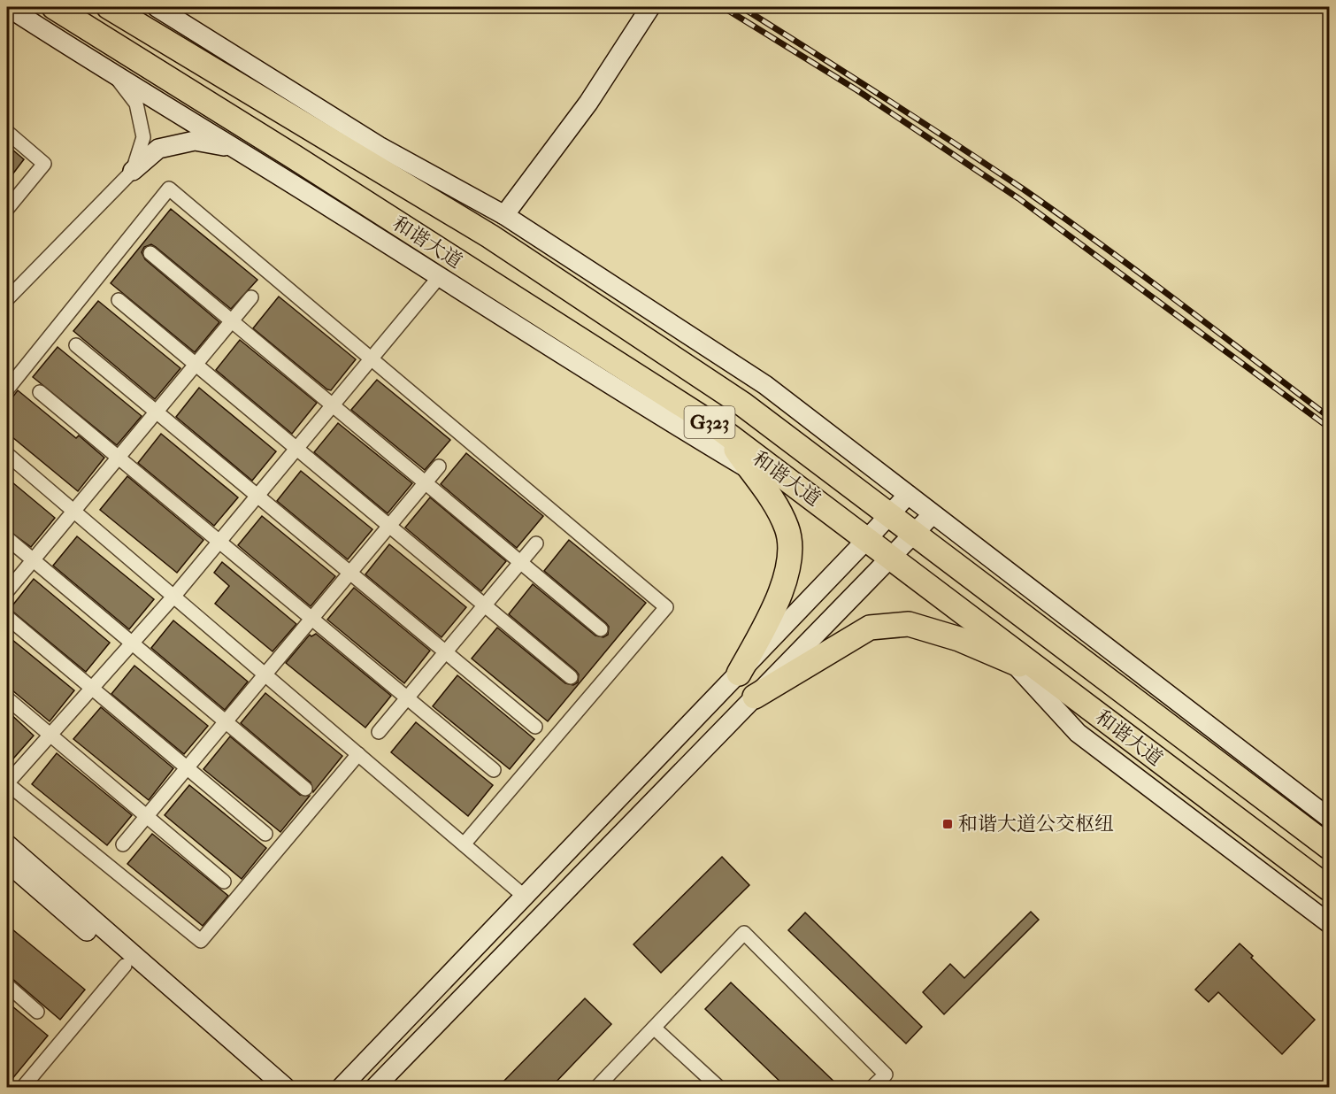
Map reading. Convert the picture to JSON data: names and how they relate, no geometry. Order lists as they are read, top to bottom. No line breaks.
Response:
{"streets":{"highway":["和谐大道","G323"]},"places":{"transit":["和谐大道公交枢纽"]}}
